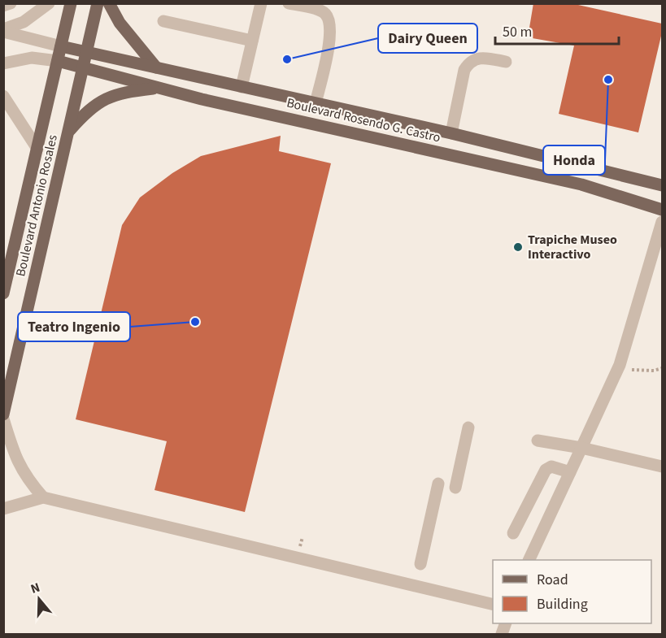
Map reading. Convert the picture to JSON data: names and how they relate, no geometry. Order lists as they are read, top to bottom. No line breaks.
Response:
{"streets":{"main road":["Boulevard Rosendo G. Castro","Boulevard Antonio Rosales"]},"crossings":[["Boulevard Rosendo G. Castro","Boulevard Antonio Rosales"]],"places":["Dairy Queen","Honda","Trapiche Museo Interactivo","Teatro Ingenio"],"legend":["Road","Building"],"scale_bar":"50 m","north":"top"}
